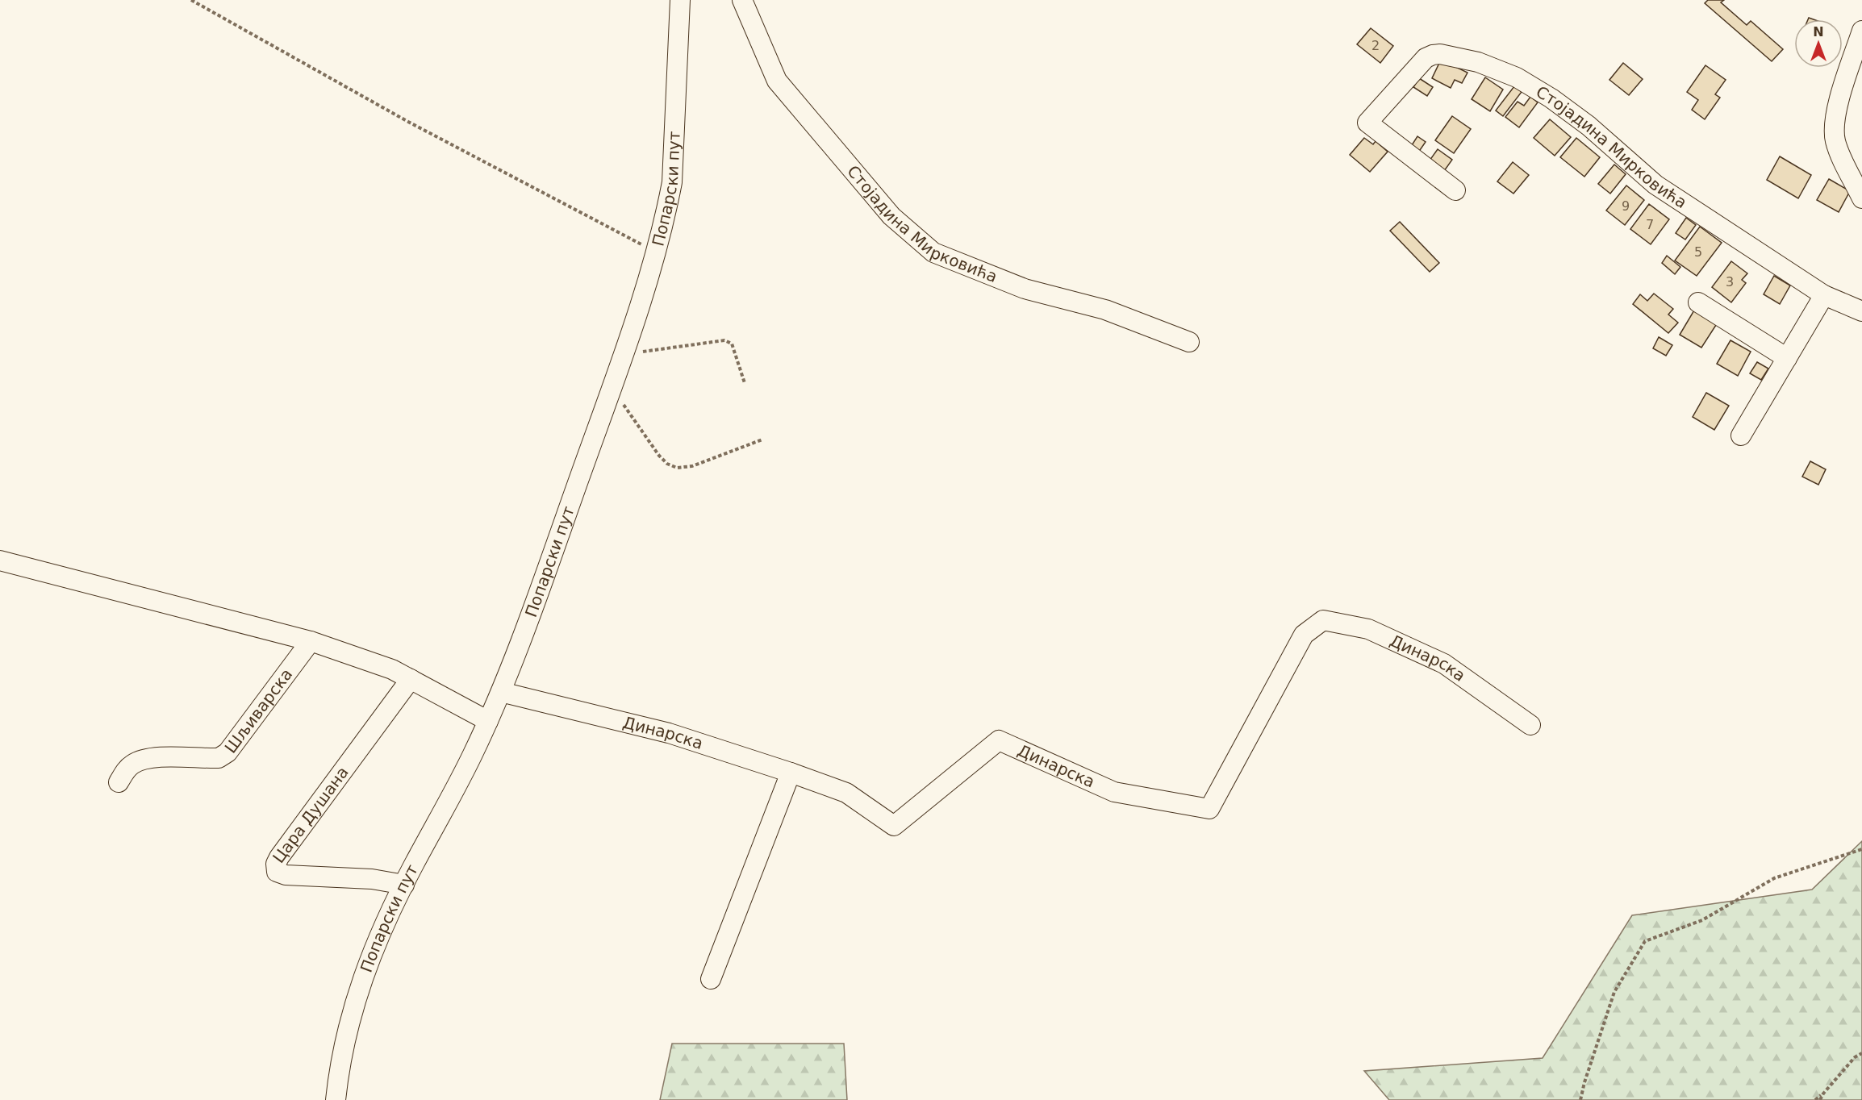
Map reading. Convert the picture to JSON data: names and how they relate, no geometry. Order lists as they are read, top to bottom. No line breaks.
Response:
{"streets":{"street":["Стојадина Мирковића","Попарски пут","Динарска","Шљиварска","Цара Душана"]},"crossings":[["Попарски пут","Динарска"],["Попарски пут","Цара Душана"]],"house_numbers":["2","9","7","5","3"],"north":"top"}
